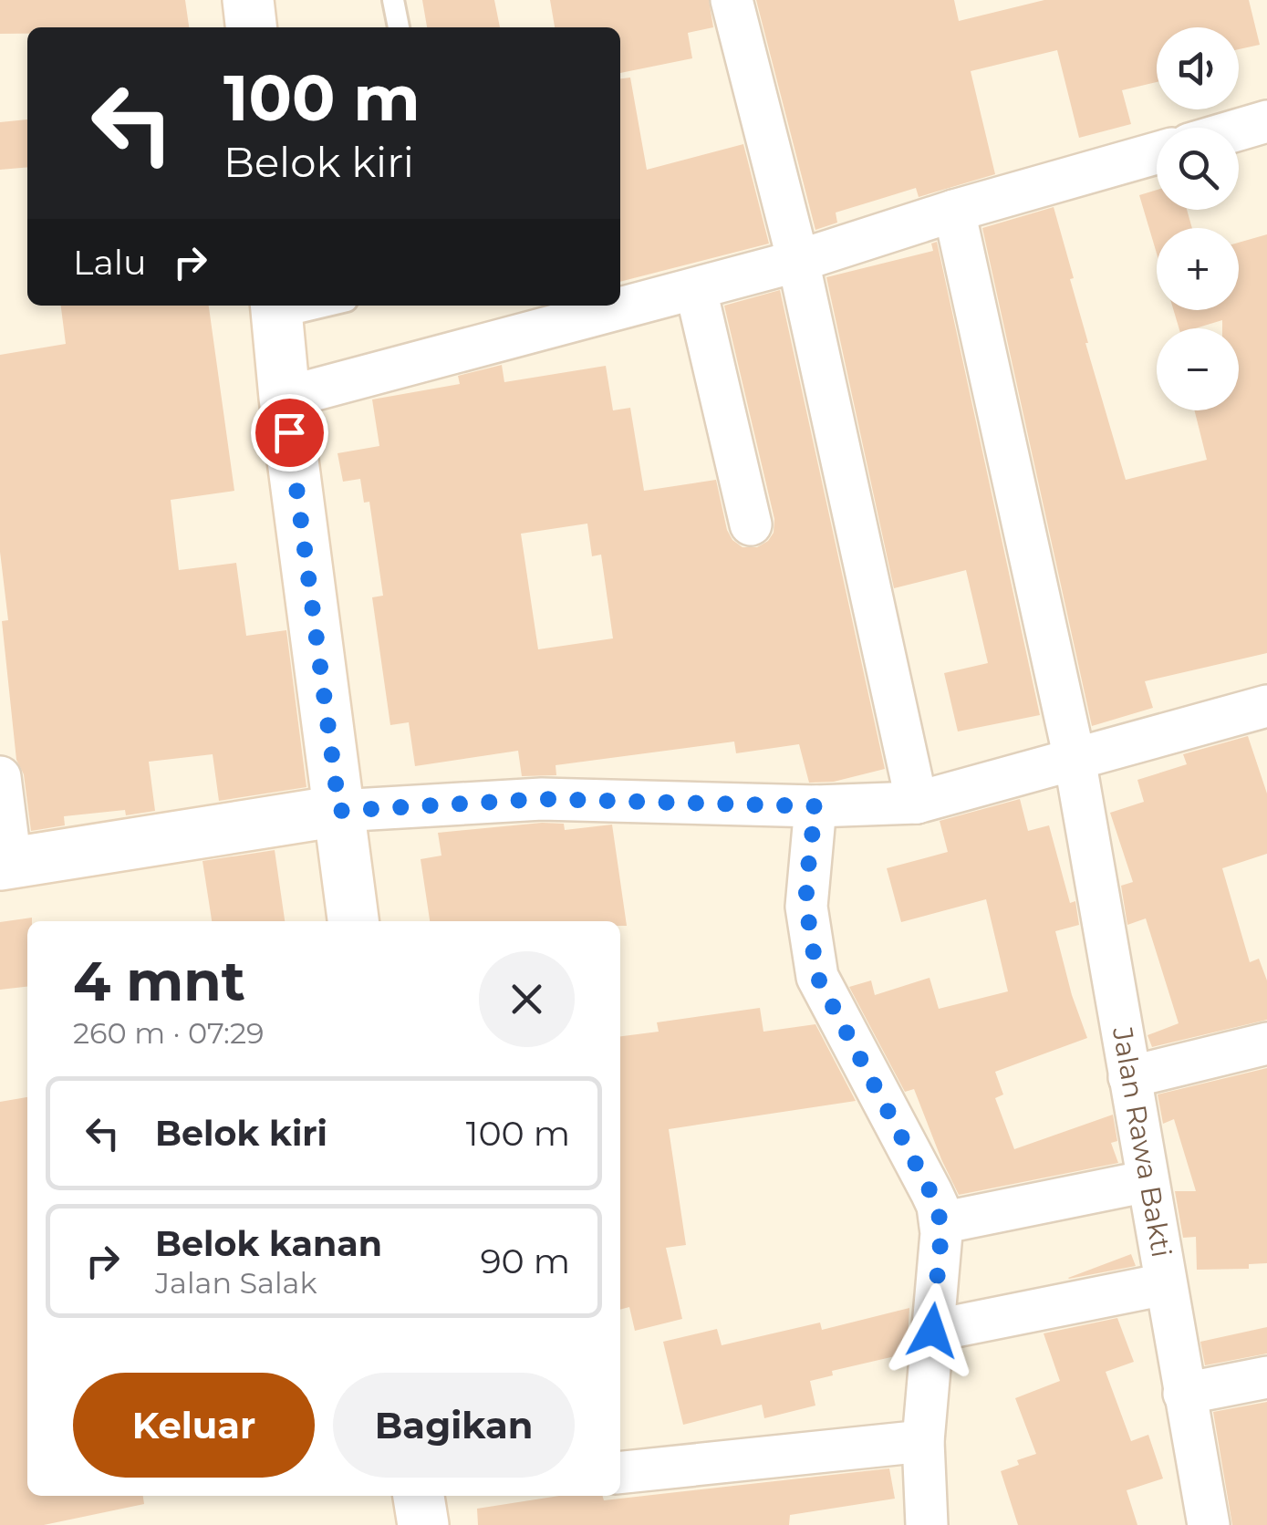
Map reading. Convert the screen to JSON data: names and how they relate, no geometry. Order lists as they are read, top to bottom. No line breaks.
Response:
{"streets":{"street":["Jalan Rawa Bakti"]},"page":{"map_buttons":["+","−"],"turn":["100 m","Belok kiri"],"then":"Lalu","heading":["4 mnt","260 m · 07:29"],"list":[{"name":"Belok kiri","value":"100 m"},{"name":"Belok kanan","note":"Jalan Salak","value":"90 m"}],"buttons":["Keluar","Bagikan"]}}
